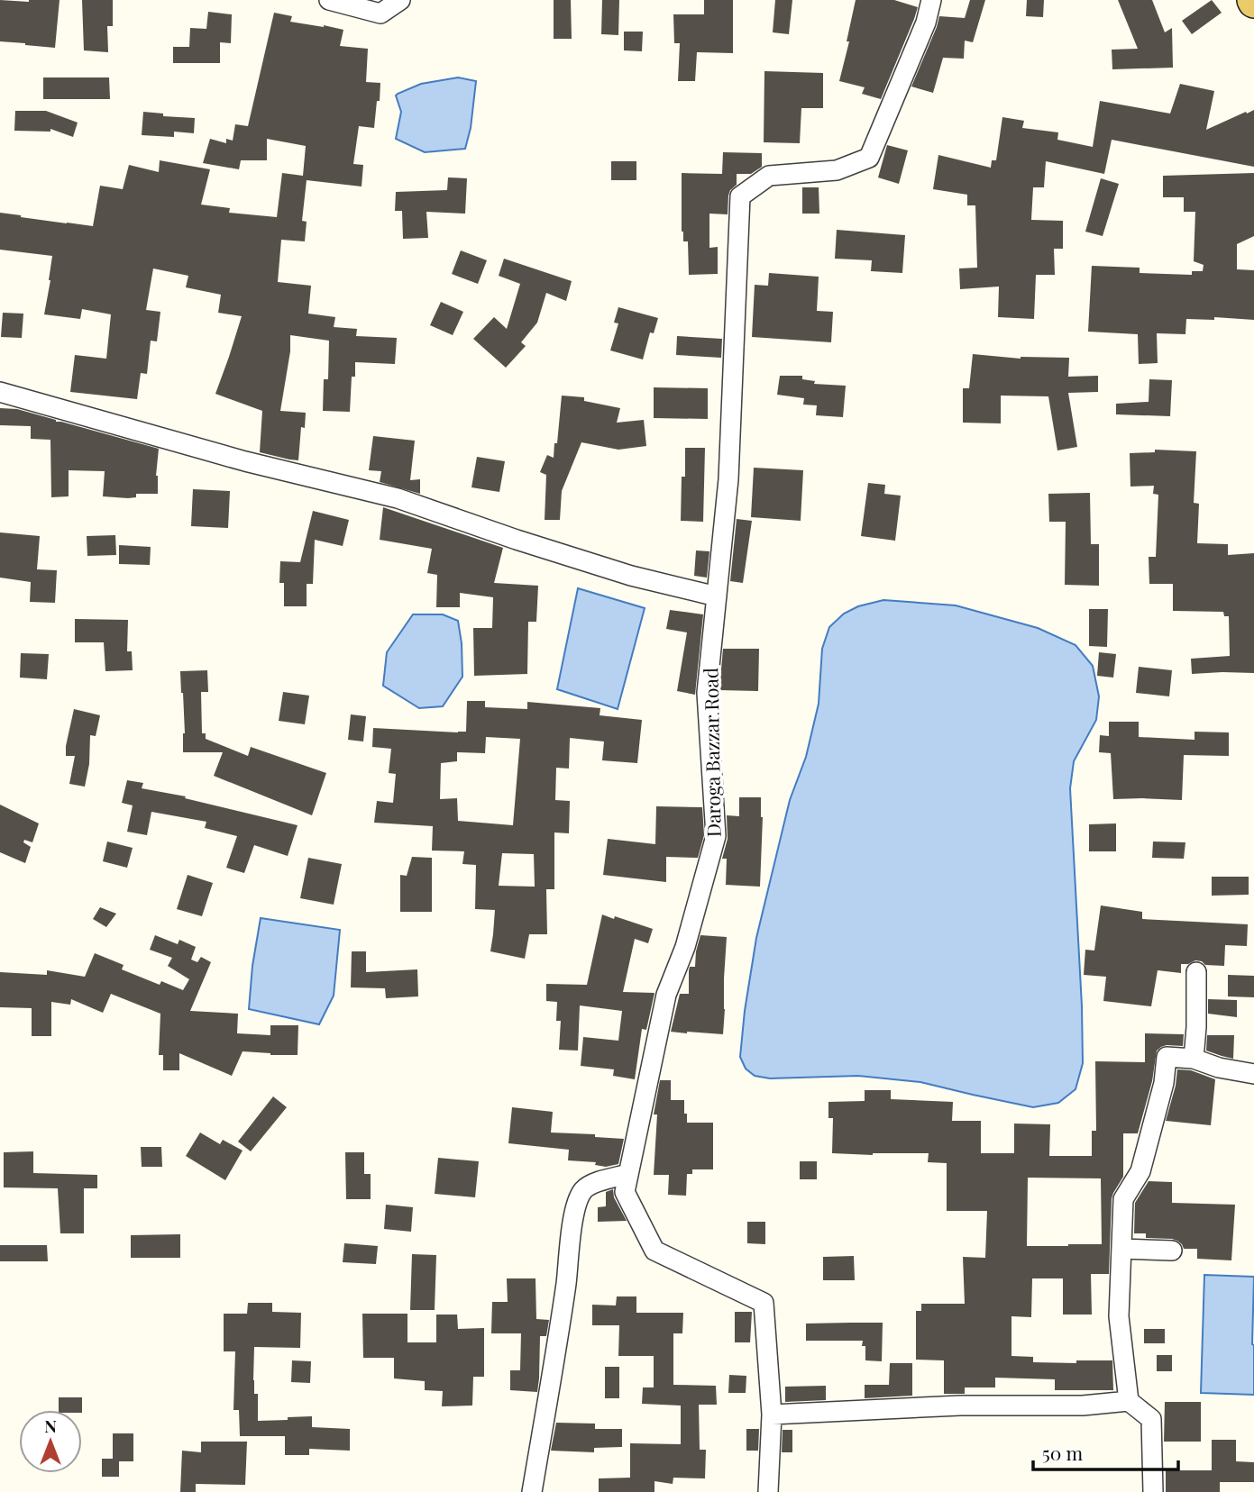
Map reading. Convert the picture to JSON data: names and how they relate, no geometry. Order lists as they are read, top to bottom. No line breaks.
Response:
{"streets":{"street":["Daroga Bazzar Road"]},"scale_bar":"50 m","north":"top"}
